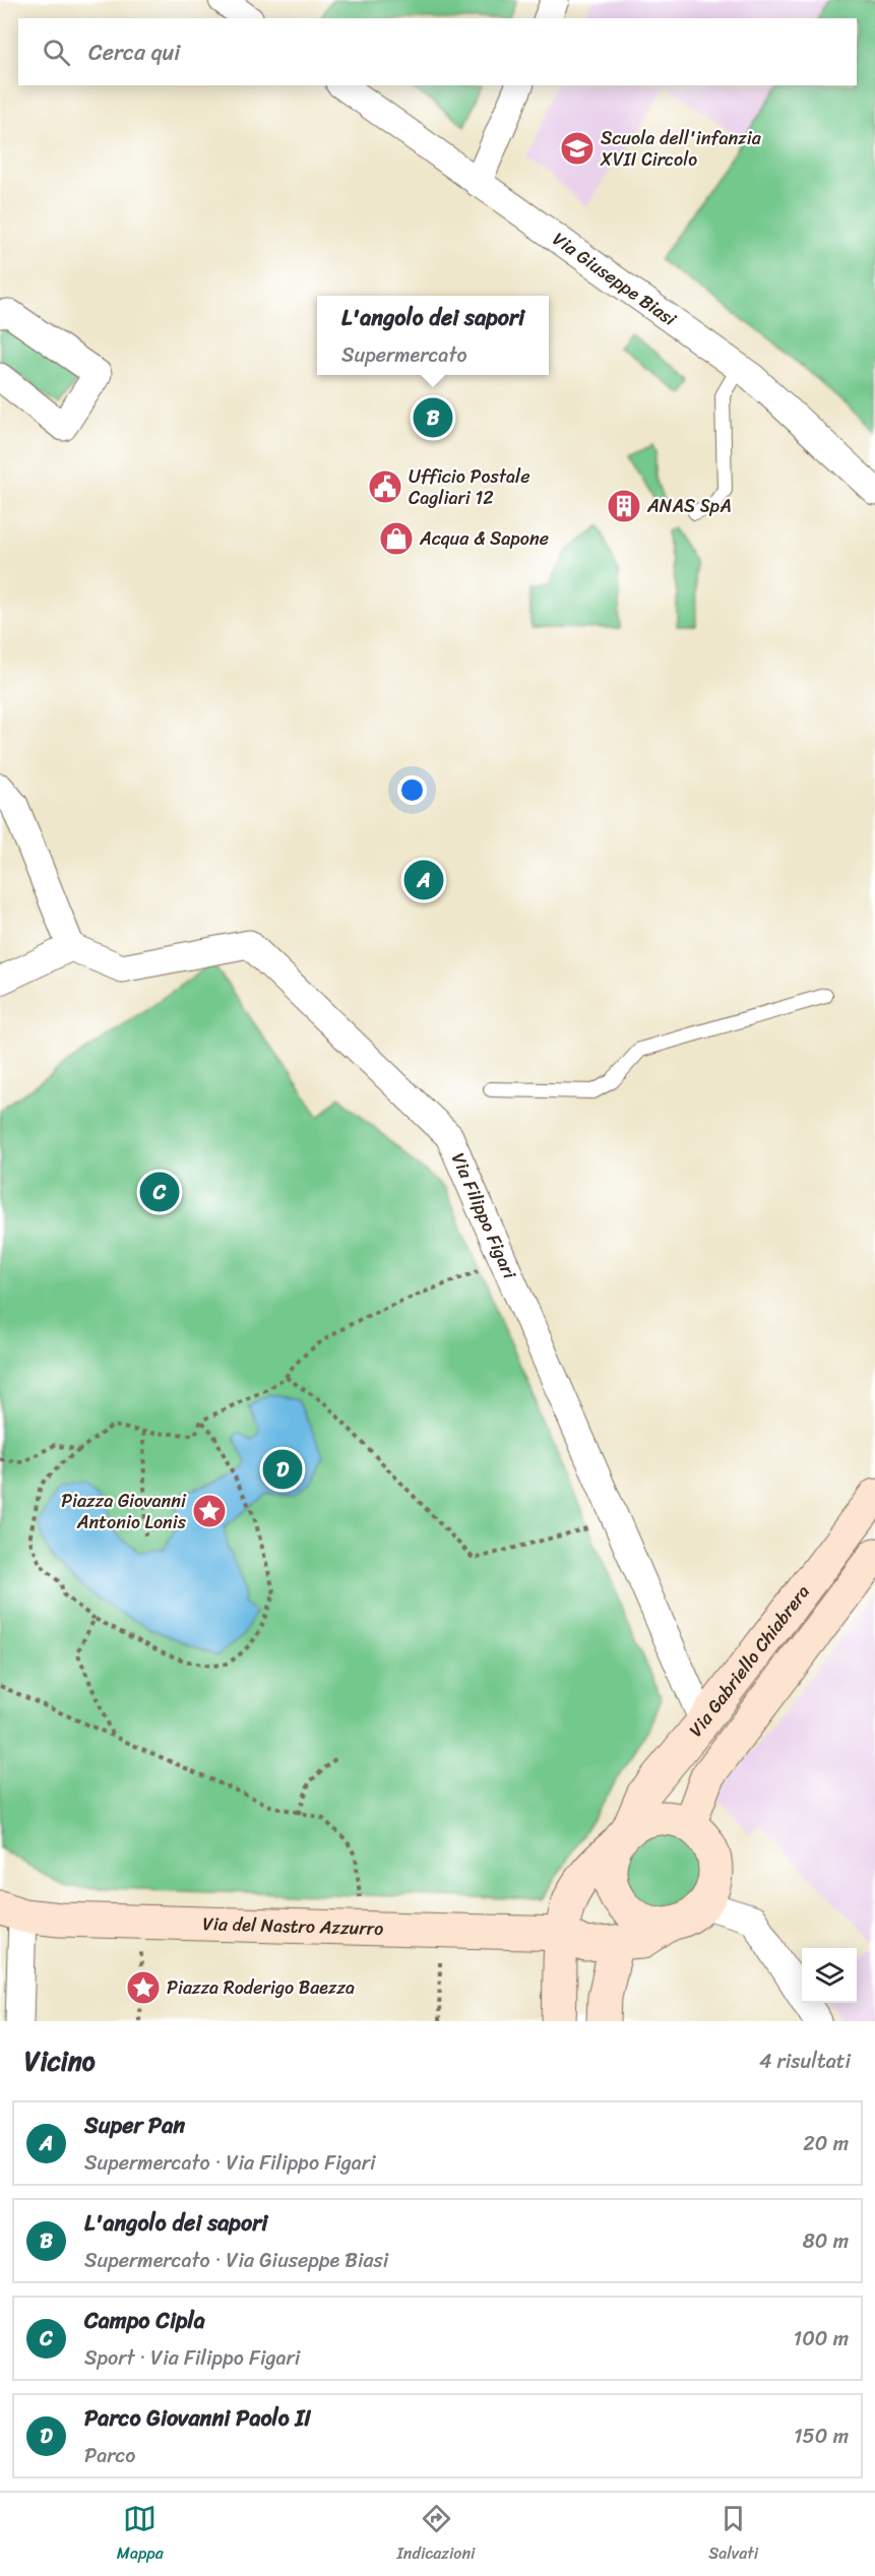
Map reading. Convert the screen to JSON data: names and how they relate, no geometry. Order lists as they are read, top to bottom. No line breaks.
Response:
{"streets":{"street":["Via Giuseppe Biasi","Via Filippo Figari","Via Gabriello Chiabrera","Via del Nastro Azzurro"]},"crossings":[["Via Filippo Figari","Via Gabriello Chiabrera"],["Via Gabriello Chiabrera","Via del Nastro Azzurro"]],"places":{"school or university":["Scuola dell'infanzia XVII Circolo"],"public building":["Ufficio Postale Cagliari 12"],"building":["ANAS SpA"],"shop":["Acqua & Sapone"],"place":["Piazza Giovanni Antonio Lonis","Piazza Roderigo Baezza"]},"page":{"search":"Cerca qui","popup":["L'angolo dei sapori","Supermercato"],"pins":["B","A","C","D"],"heading":["Vicino","4 risultati"],"list":[{"mark":"A","name":"Super Pan","note":"Supermercato · Via Filippo Figari","value":"20 m"},{"mark":"B","name":"L'angolo dei sapori","note":"Supermercato · Via Giuseppe Biasi","value":"80 m"},{"mark":"C","name":"Campo Cipla","note":"Sport · Via Filippo Figari","value":"100 m"},{"mark":"D","name":"Parco Giovanni Paolo II","note":"Parco","value":"150 m"}],"nav":["Mappa","Indicazioni","Salvati"]}}
